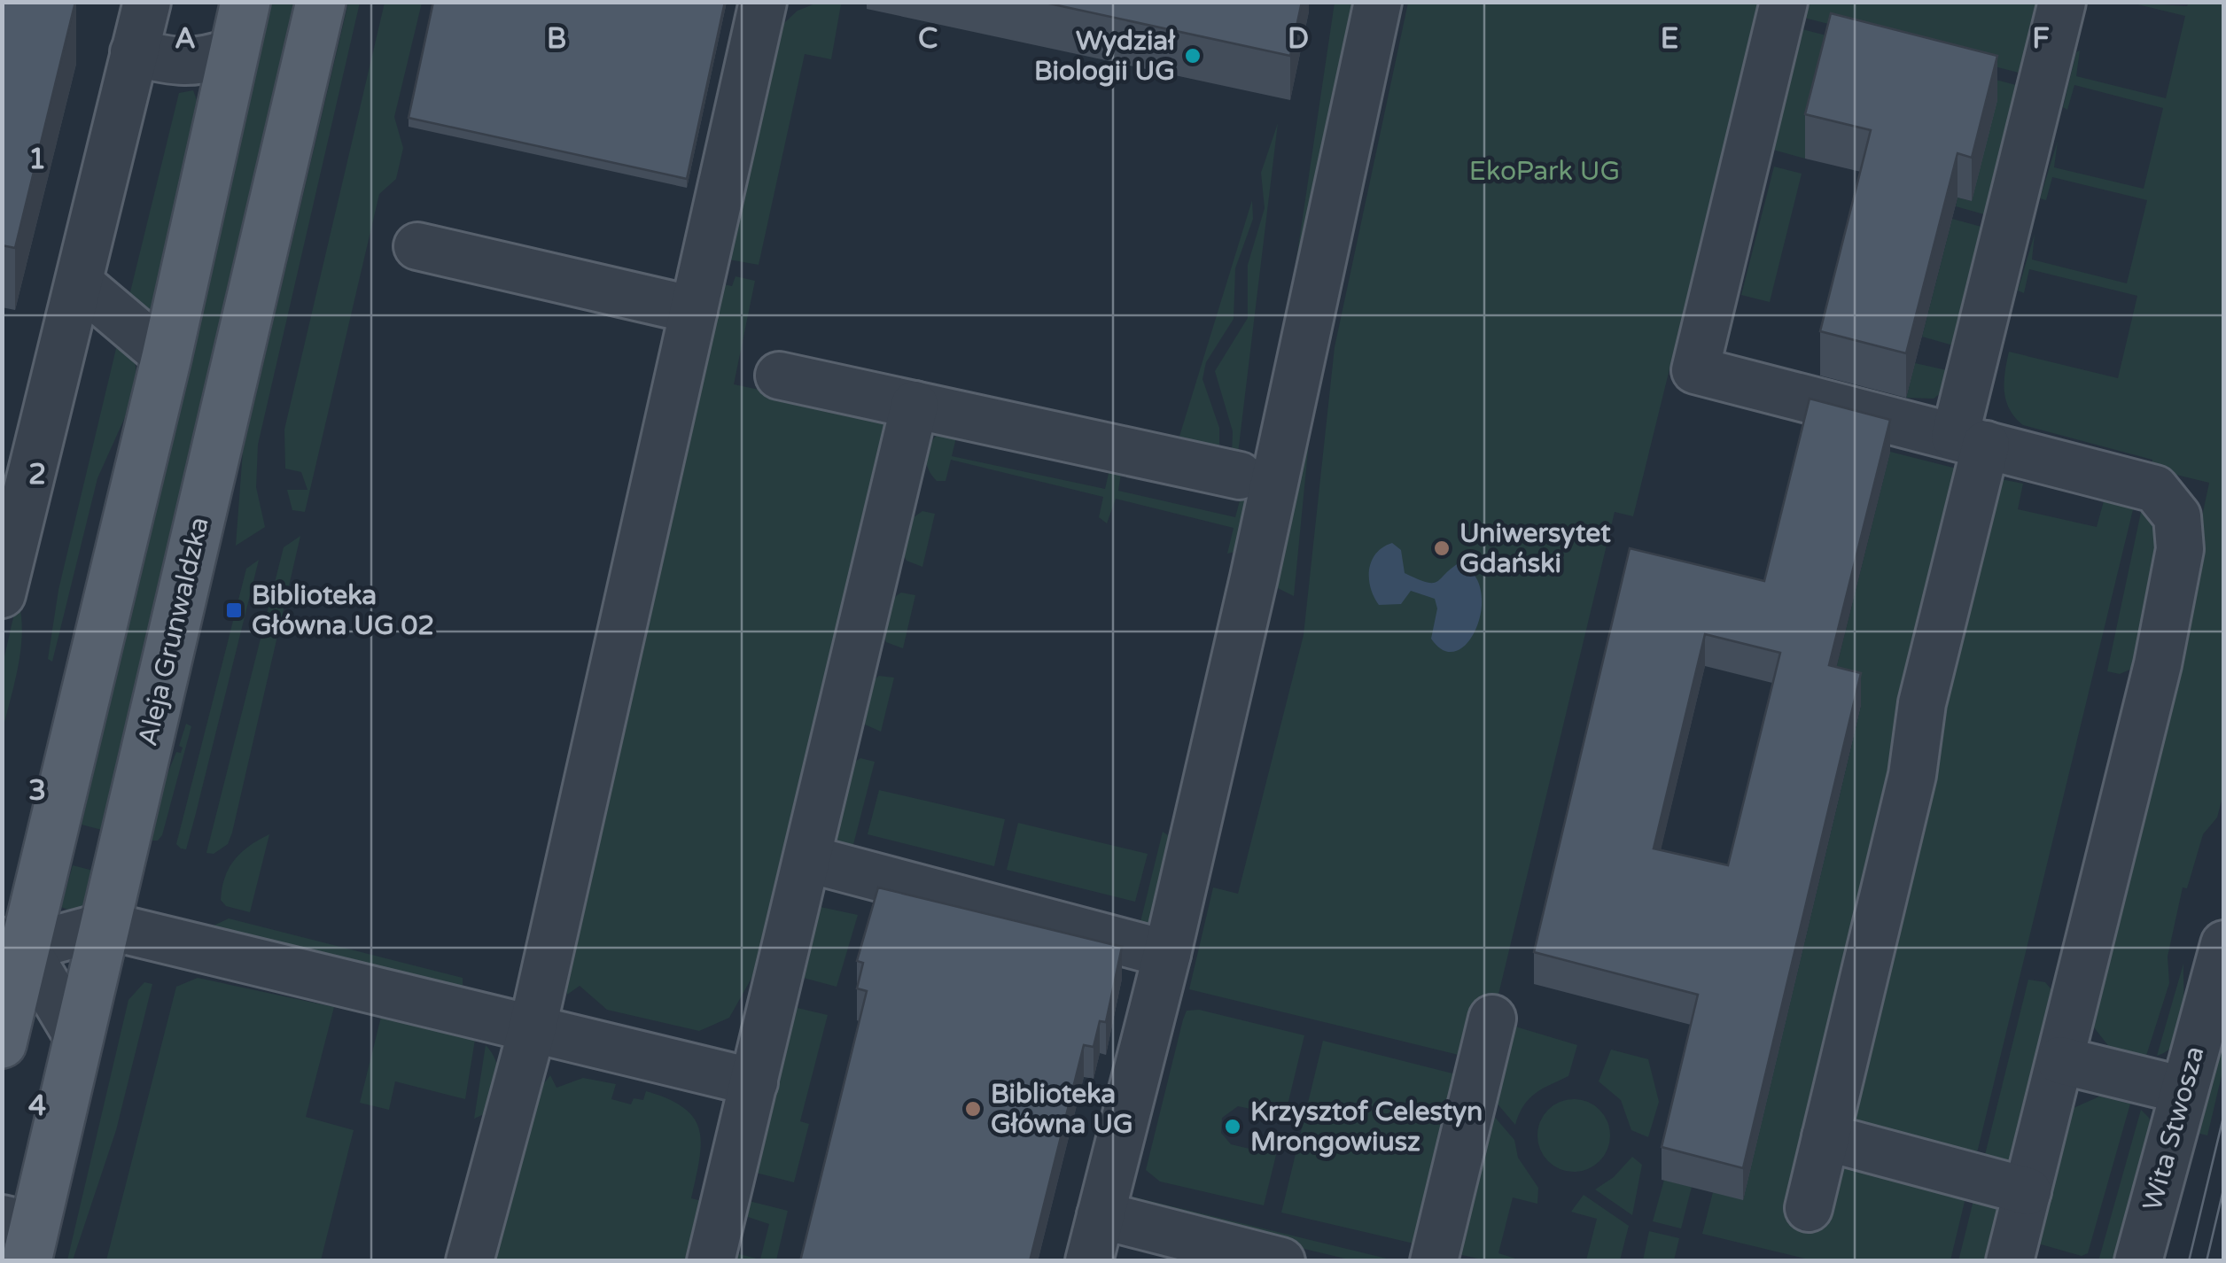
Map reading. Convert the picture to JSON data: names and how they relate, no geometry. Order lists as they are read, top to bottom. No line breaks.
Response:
{"streets":{"main road":["Aleja Grunwaldzka"],"street":["Wita Stwosza"]},"parks":["EkoPark UG"],"places":{"other":["Wydział Biologii UG","Uniwersytet Gdański","Biblioteka Główna UG","Krzysztof Celestyn Mrongowiusz"],"transit":["Biblioteka Główna UG 02"]},"grid":{"columns":["A","B","C","D","E","F"],"rows":["1","2","3","4"]}}
